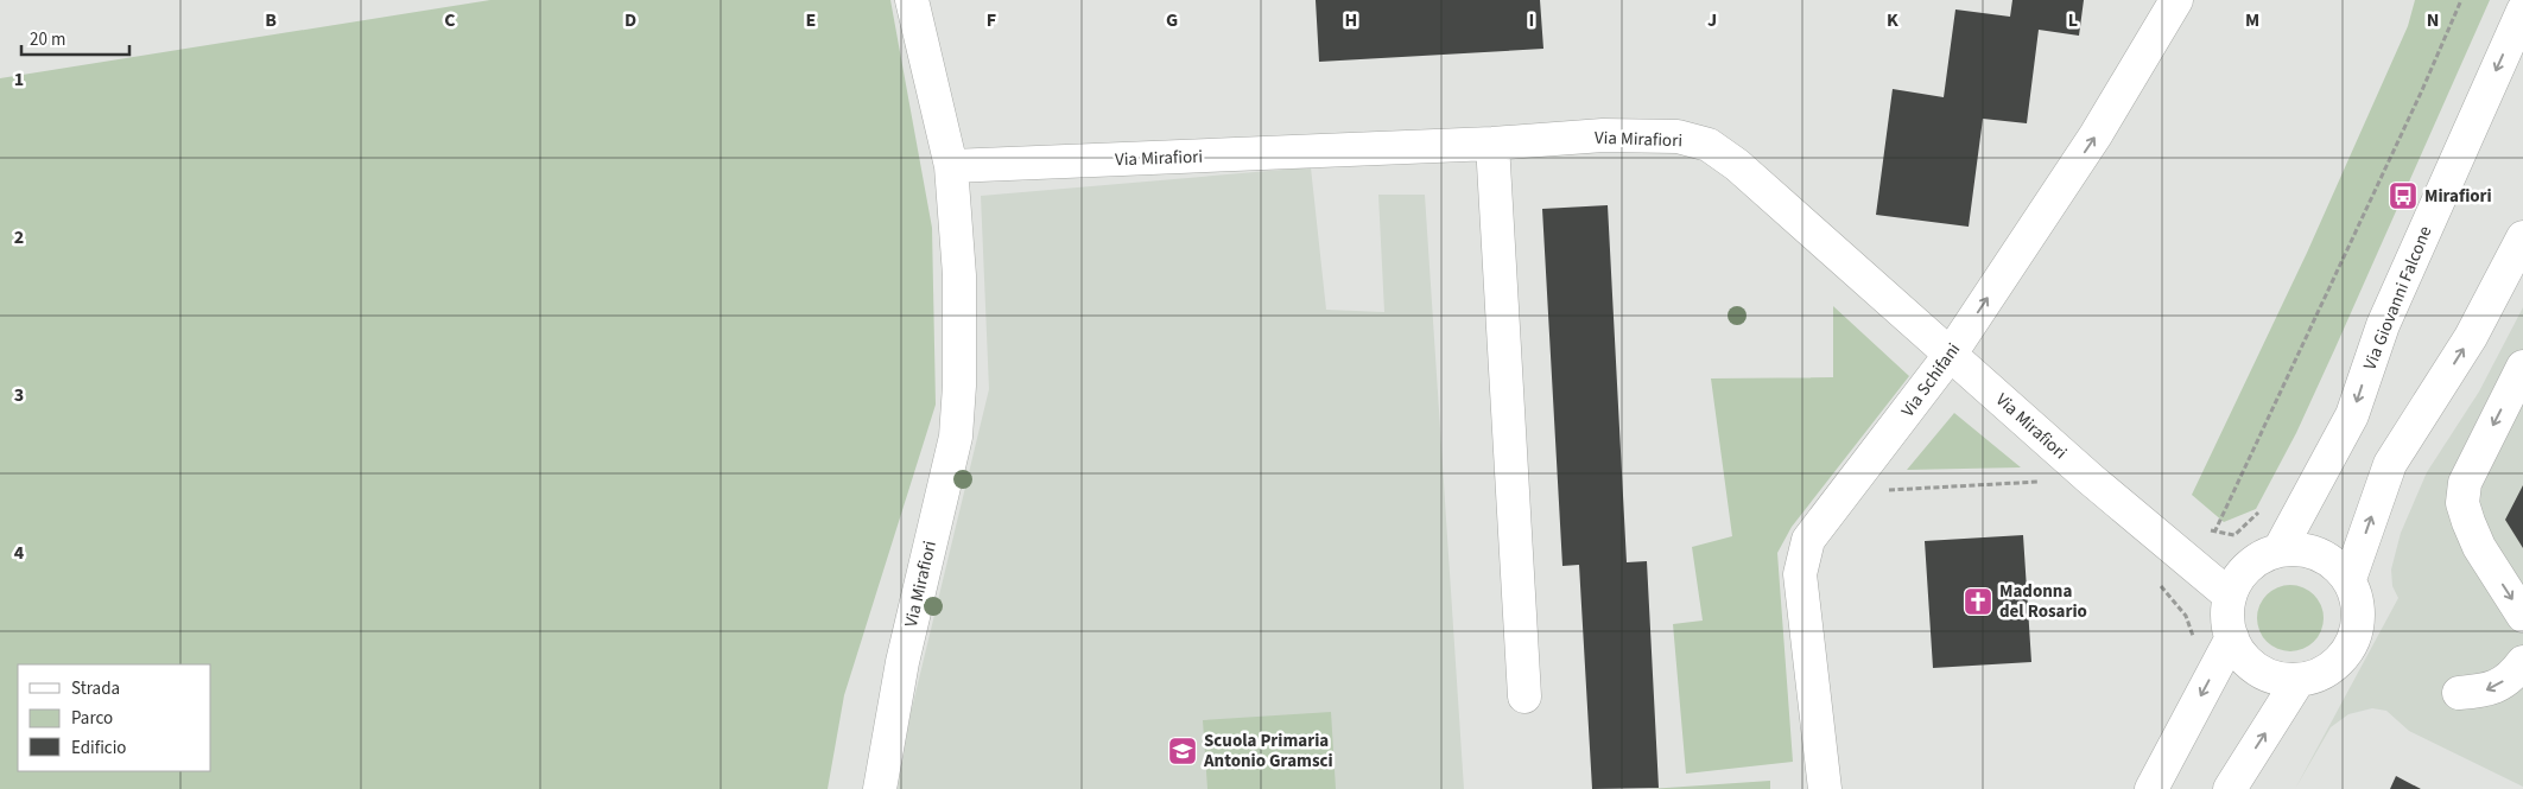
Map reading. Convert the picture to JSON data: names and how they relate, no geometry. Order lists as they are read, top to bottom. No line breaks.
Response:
{"streets":{"street":["Via Mirafiori","Via Giovanni Falcone","Via Schifani"]},"crossings":[["Via Mirafiori","Via Giovanni Falcone"],["Via Mirafiori","Via Schifani"]],"one_way":["Via Schifani"],"places":{"bus stop":["Mirafiori"],"church":["Madonna del Rosario"],"school or university":["Scuola Primaria Antonio Gramsci"]},"legend":["Strada","Parco","Edificio"],"scale_bar":"20 m","grid":{"columns":["B","C","D","E","F","G","H","I","J","K","L","M","N"],"rows":["1","2","3","4"]}}
